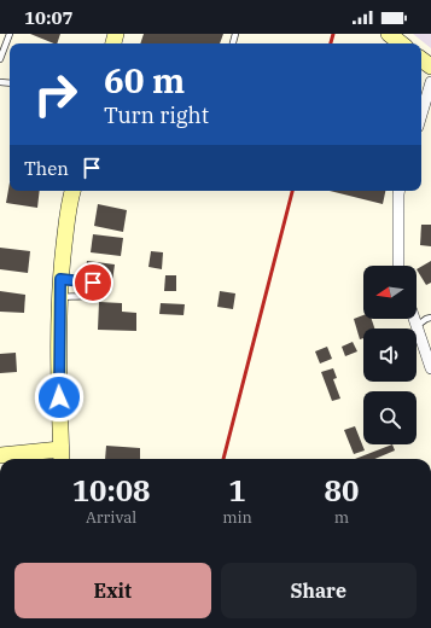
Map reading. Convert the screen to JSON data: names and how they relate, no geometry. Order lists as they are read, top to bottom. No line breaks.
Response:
{"north":"left","page":{"status":"10:07","turn":["60 m","Turn right"],"then":"Then","eta":["10:08","Arrival","1","min","80","m"],"buttons":["Exit","Share"]}}
